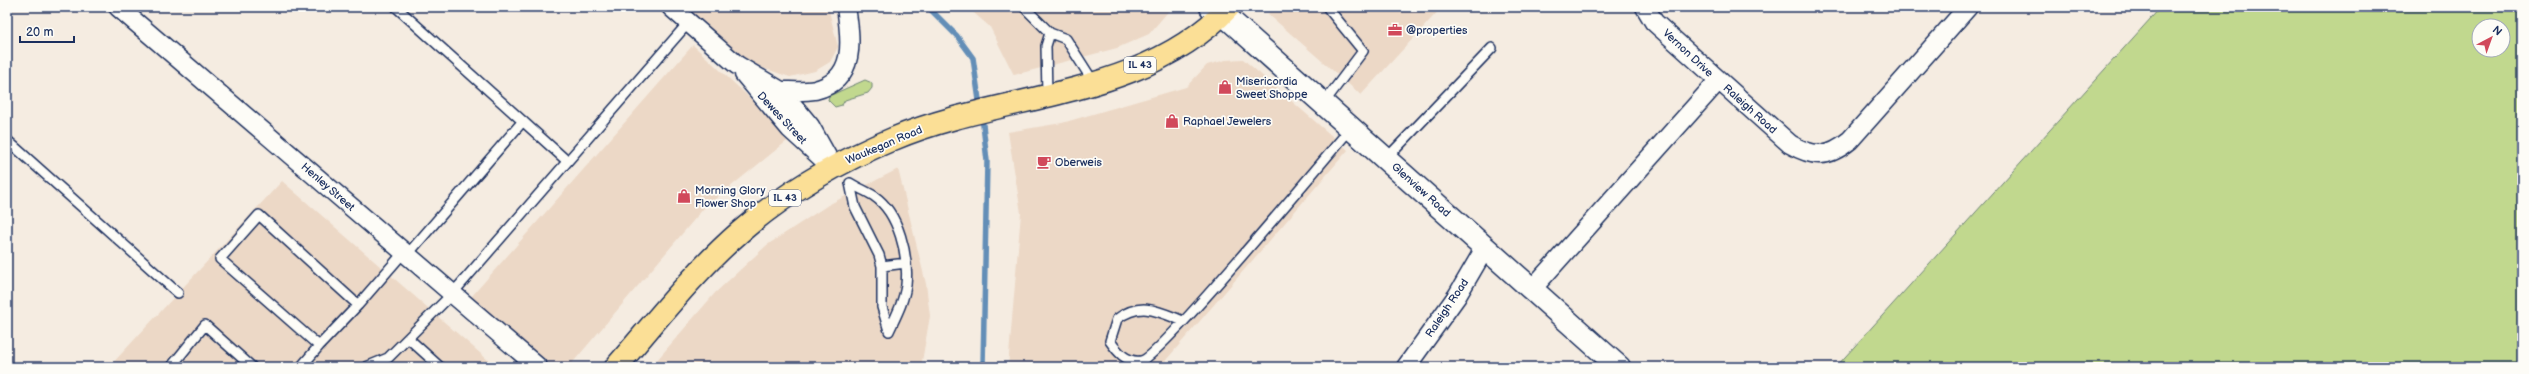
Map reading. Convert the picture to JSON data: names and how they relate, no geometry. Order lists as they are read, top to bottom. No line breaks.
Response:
{"streets":{"main road":["IL 43","Waukegan Road","Glenview Road"],"street":["Vernon Drive","Raleigh Road","Dewes Street","Henley Street"]},"crossings":[["Vernon Drive","Raleigh Road"],["Raleigh Road","Glenview Road"],["Dewes Street","Waukegan Road"],["Waukegan Road","Glenview Road"]],"places":{"office":["@properties"],"shop":["Misericordia Sweet Shoppe","Raphael Jewelers","Morning Glory Flower Shop"],"cafe":["Oberweis"]},"scale_bar":"20 m","north":"top right"}
